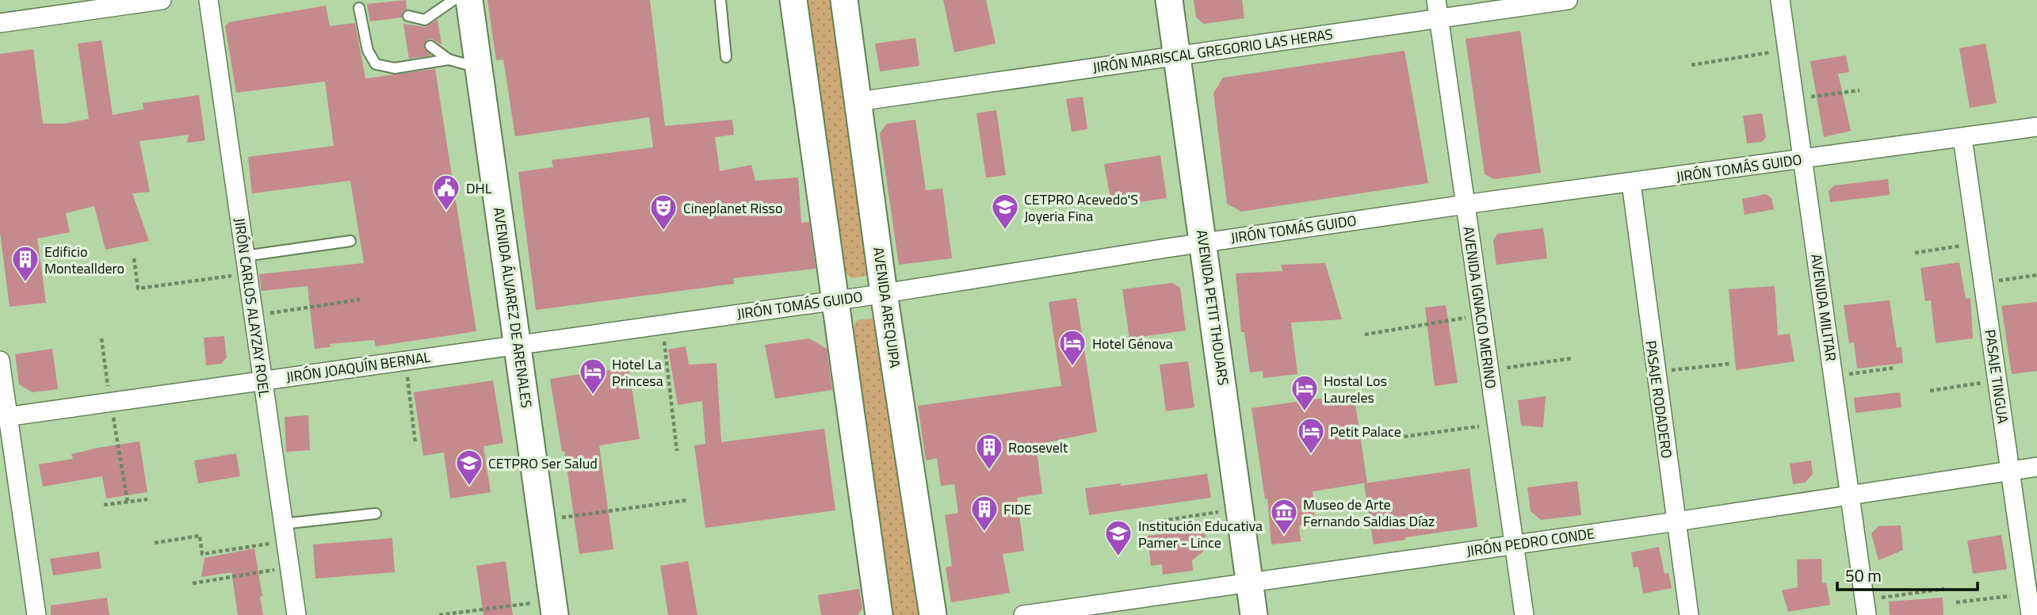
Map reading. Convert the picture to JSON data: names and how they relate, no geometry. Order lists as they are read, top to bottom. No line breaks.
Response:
{"streets":{"main road":["AVENIDA ÁLVAREZ DE ARENALES","AVENIDA AREQUIPA","AVENIDA PETIT THOUARS"],"street":["JIRÓN MARISCAL GREGORIO LAS HERAS","JIRÓN TOMÁS GUIDO","JIRÓN CARLOS ALAYZAY ROEL","AVENIDA IGNACIO MERINO","AVENIDA MILITAR","JIRÓN JOAQUÍN BERNAL","PASAJE TINGUA","PASAJE RODADERO","JIRÓN PEDRO CONDE"]},"crossings":[["JIRÓN MARISCAL GREGORIO LAS HERAS","AVENIDA AREQUIPA"],["JIRÓN MARISCAL GREGORIO LAS HERAS","AVENIDA PETIT THOUARS"],["JIRÓN MARISCAL GREGORIO LAS HERAS","AVENIDA IGNACIO MERINO"],["JIRÓN TOMÁS GUIDO","AVENIDA ÁLVAREZ DE ARENALES"],["JIRÓN TOMÁS GUIDO","AVENIDA AREQUIPA"],["JIRÓN TOMÁS GUIDO","AVENIDA PETIT THOUARS"],["JIRÓN TOMÁS GUIDO","AVENIDA IGNACIO MERINO"],["JIRÓN TOMÁS GUIDO","AVENIDA MILITAR"],["JIRÓN TOMÁS GUIDO","JIRÓN JOAQUÍN BERNAL"],["JIRÓN TOMÁS GUIDO","PASAJE TINGUA"],["JIRÓN TOMÁS GUIDO","PASAJE RODADERO"],["JIRÓN CARLOS ALAYZAY ROEL","JIRÓN JOAQUÍN BERNAL"],["AVENIDA ÁLVAREZ DE ARENALES","JIRÓN JOAQUÍN BERNAL"],["AVENIDA PETIT THOUARS","JIRÓN PEDRO CONDE"],["AVENIDA IGNACIO MERINO","JIRÓN PEDRO CONDE"],["AVENIDA MILITAR","JIRÓN PEDRO CONDE"],["PASAJE TINGUA","JIRÓN PEDRO CONDE"],["PASAJE RODADERO","JIRÓN PEDRO CONDE"]],"places":{"public building":["DHL"],"school or university":["CETPRO Acevedo'S Joyeria Fina","CETPRO Ser Salud","Institución Educativa Pamer - Lince"],"theatre":["Cineplanet Risso"],"building":["Edificio Montealldero","Roosevelt","FIDE"],"hotel":["Hotel Génova","Hotel La Princesa","Hostal Los Laureles","Petit Palace"],"museum":["Museo de Arte Fernando Saldias Díaz"]},"scale_bar":"50 m"}
